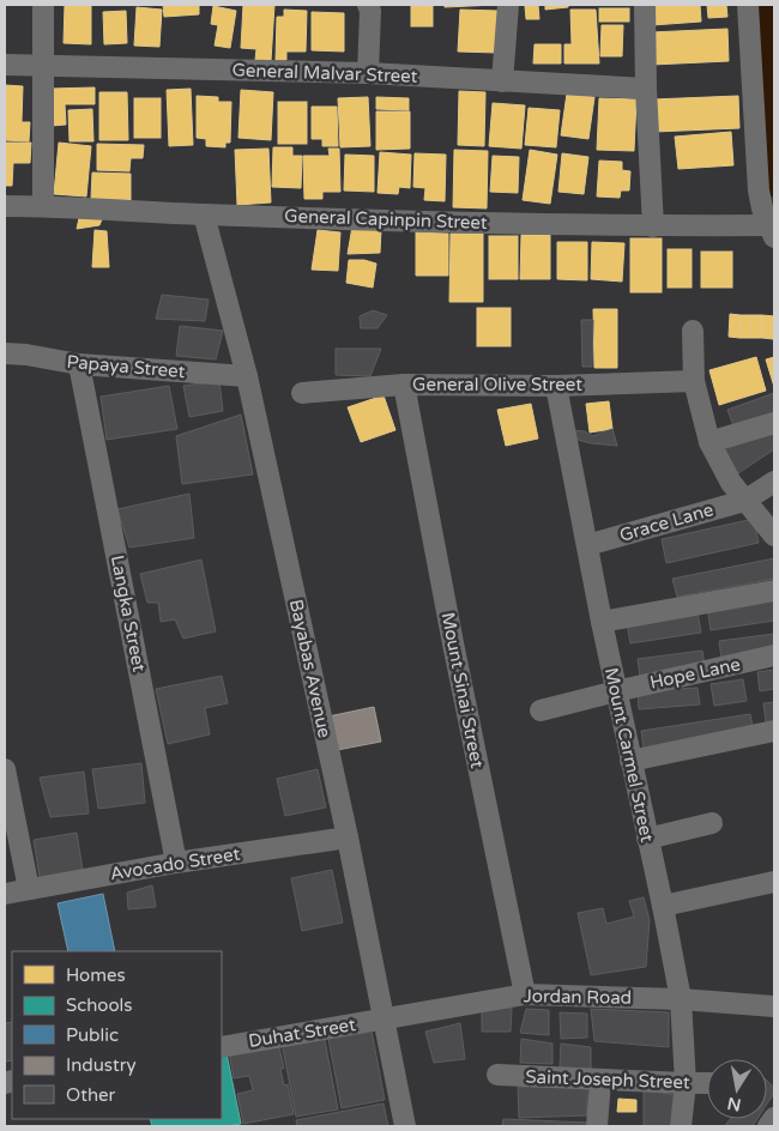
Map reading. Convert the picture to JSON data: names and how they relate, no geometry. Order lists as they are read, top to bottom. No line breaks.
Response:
{"streets":{"street":["General Malvar Street","General Capinpin Street","Papaya Street","General Olive Street","Grace Lane","Langka Street","Bayabas Avenue","Hope Lane","Mount Sinai Street","Mount Carmel Street","Avocado Street","Jordan Road","Duhat Street","Saint Joseph Street"]},"crossings":[["General Capinpin Street","Bayabas Avenue"],["Papaya Street","Langka Street"],["Papaya Street","Bayabas Avenue"],["General Olive Street","Mount Sinai Street"],["General Olive Street","Mount Carmel Street"],["Grace Lane","Mount Carmel Street"],["Langka Street","Avocado Street"],["Bayabas Avenue","Avocado Street"],["Bayabas Avenue","Jordan Road"],["Bayabas Avenue","Duhat Street"],["Hope Lane","Mount Carmel Street"],["Mount Sinai Street","Jordan Road"],["Mount Carmel Street","Jordan Road"],["Mount Carmel Street","Saint Joseph Street"],["Jordan Road","Duhat Street"]],"legend":["Homes","Schools","Public","Industry","Other"],"north":"bottom"}
